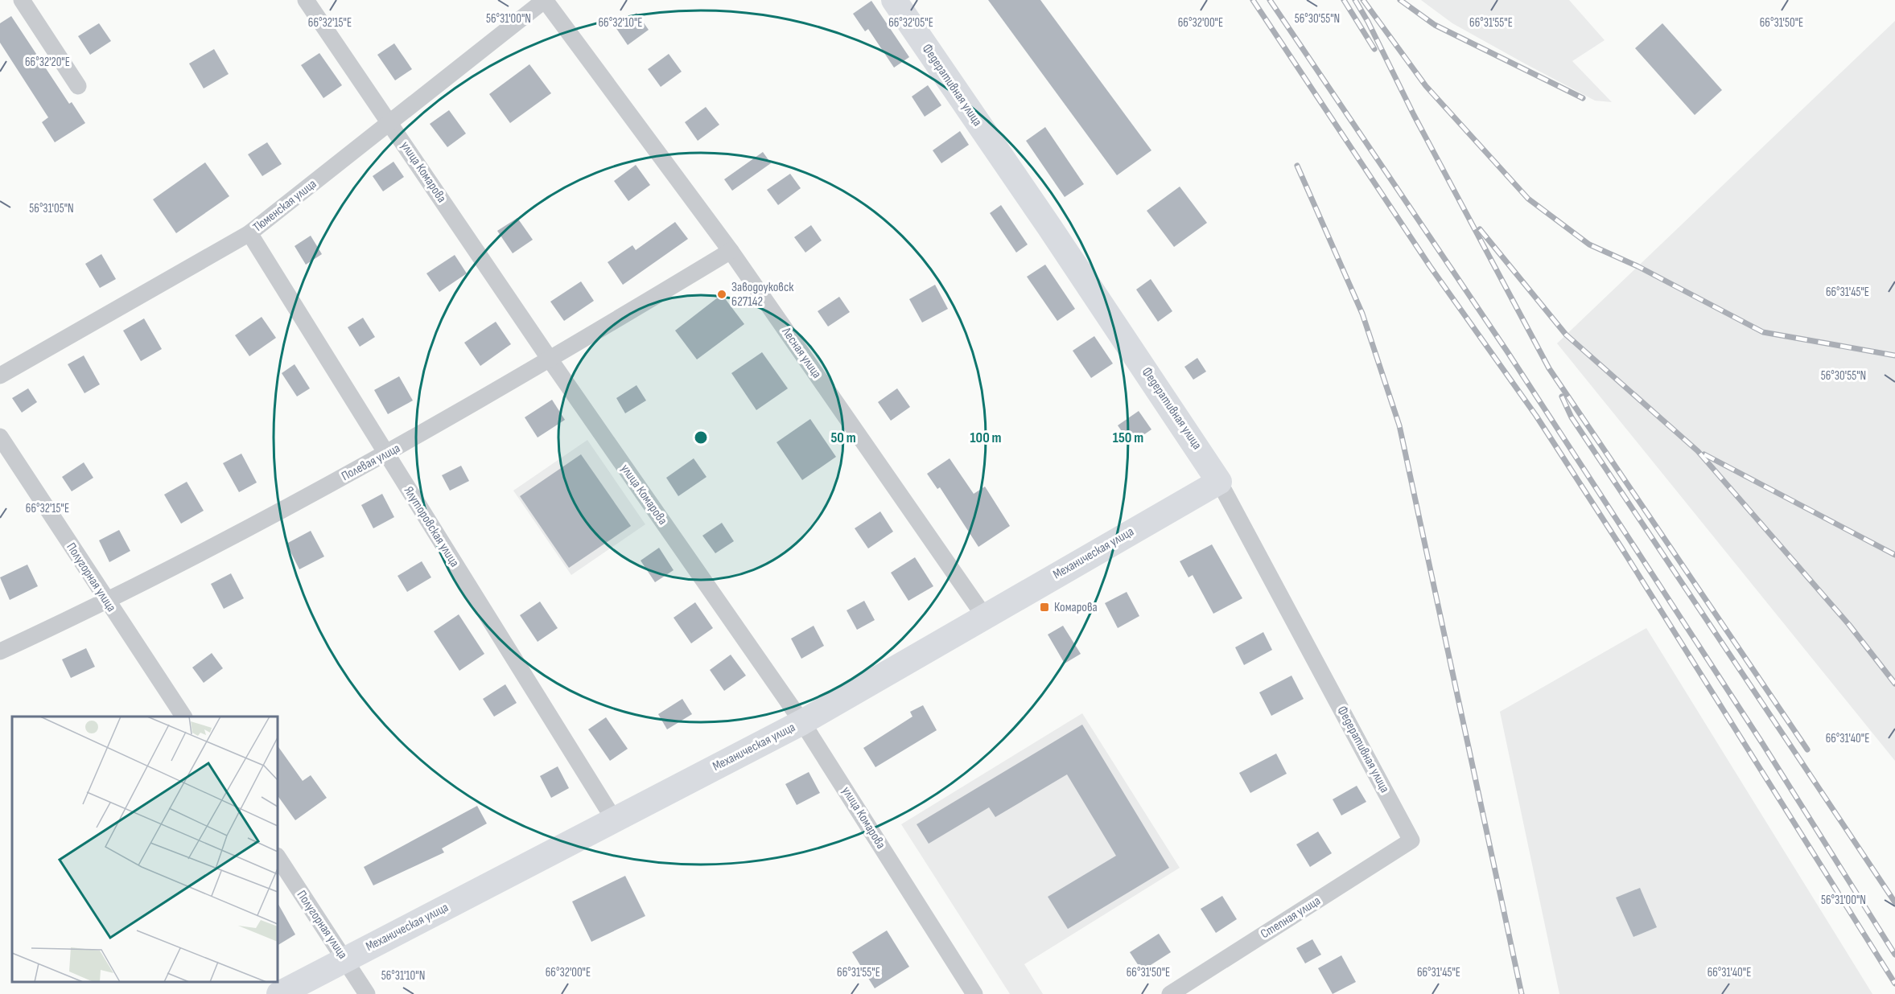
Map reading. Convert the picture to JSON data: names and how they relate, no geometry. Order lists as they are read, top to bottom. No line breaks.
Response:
{"streets":{"street":["Федеративная улица","улица Комарова","Тюменская улица","Лесная улица","Полевая улица","Ялуторовская улица","Механическая улица","Полугорная улица","Степная улица"]},"crossings":[["Федеративная улица","Механическая улица"],["Федеративная улица","Степная улица"],["улица Комарова","Тюменская улица"],["улица Комарова","Полевая улица"],["улица Комарова","Механическая улица"],["Тюменская улица","Лесная улица"],["Тюменская улица","Ялуторовская улица"],["Лесная улица","Полевая улица"],["Лесная улица","Механическая улица"],["Полевая улица","Ялуторовская улица"],["Полевая улица","Полугорная улица"],["Ялуторовская улица","Механическая улица"],["Механическая улица","Полугорная улица"]],"places":{"other":["Заводоуковск 627142"],"transit":["Комарова"]},"coordinates":["56°31'00\"N","56°30'55\"N","66°32'15\"E","66°32'10\"E","66°32'05\"E","66°32'00\"E","66°31'55\"E","66°31'50\"E","66°32'20\"E","56°31'05\"N","66°31'45\"E","66°31'40\"E","56°31'10\"N"],"rings":["50 m","100 m","150 m"]}
